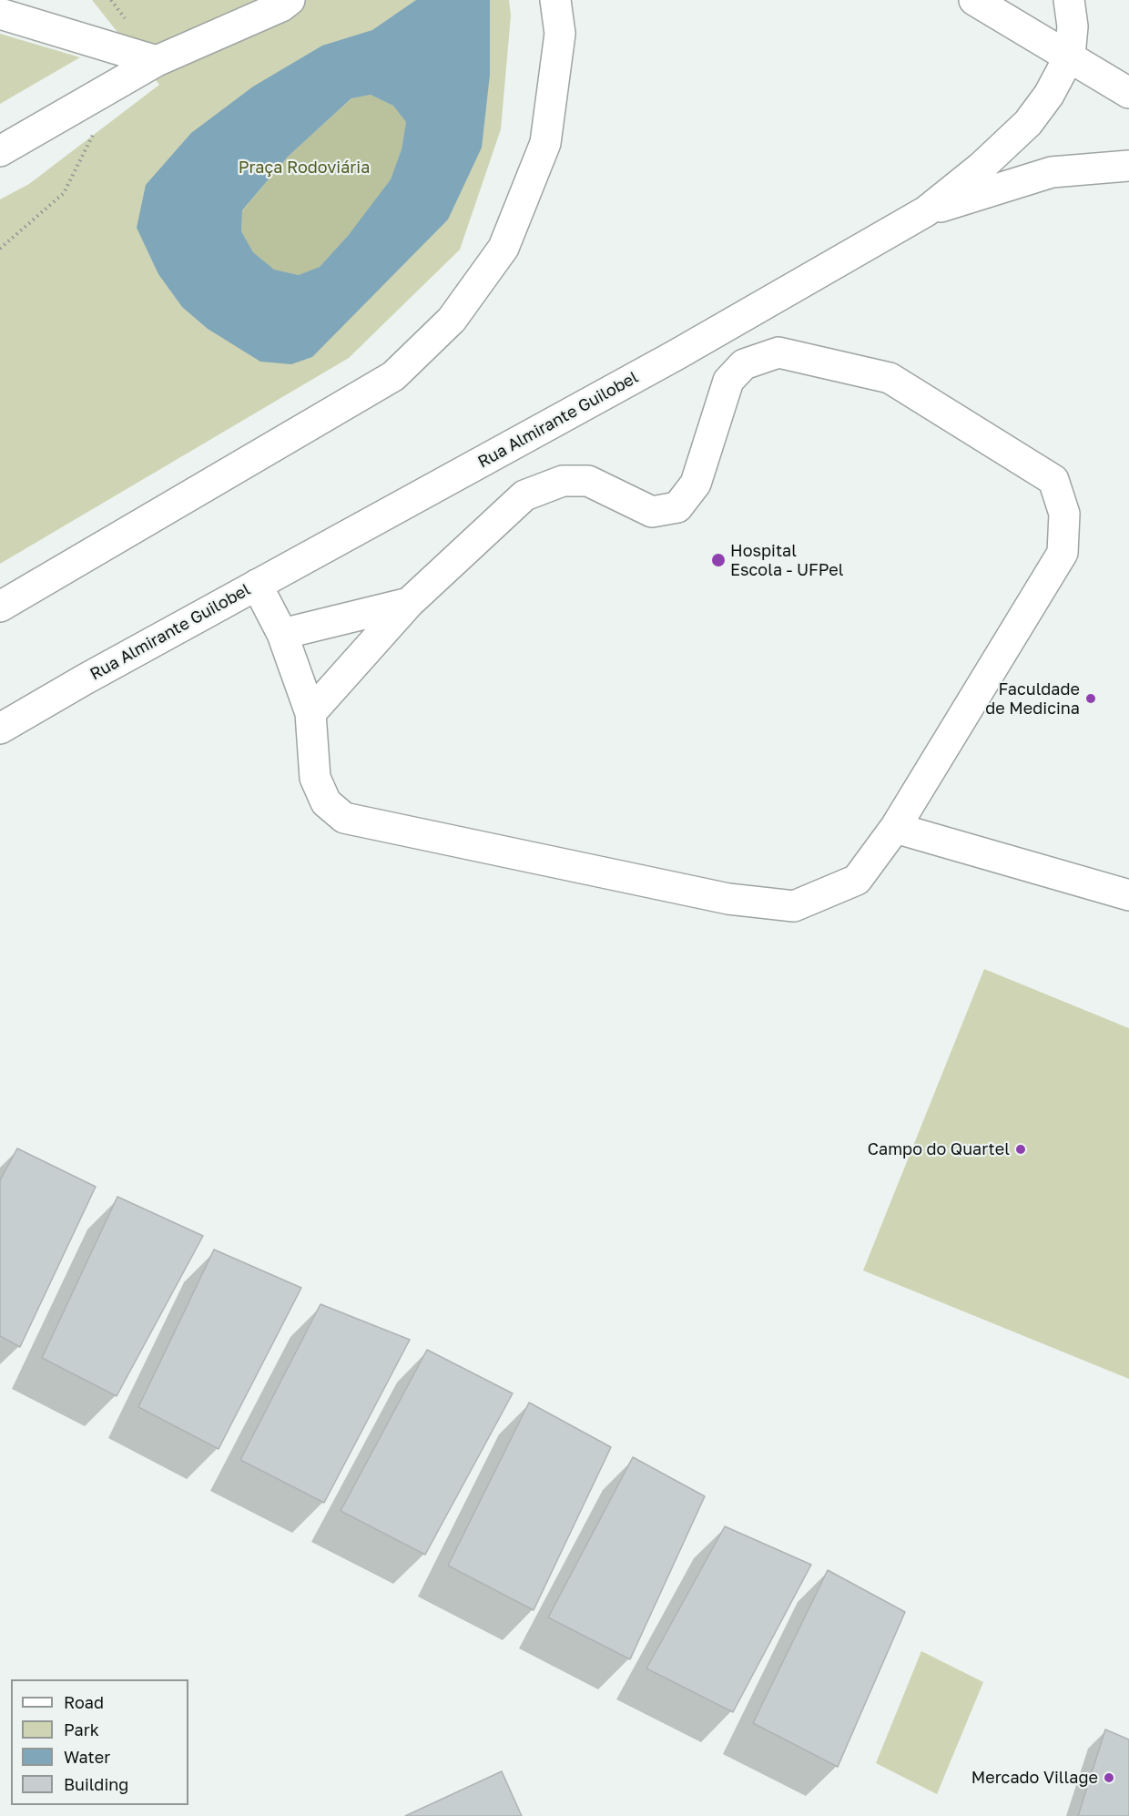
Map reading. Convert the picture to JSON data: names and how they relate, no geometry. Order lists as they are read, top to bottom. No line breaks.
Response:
{"streets":{"main road":["Rua Almirante Guilobel"]},"parks":["Praça Rodoviária"],"places":["Hospital Escola - UFPel","Faculdade de Medicina","Campo do Quartel","Mercado Village"],"legend":["Road","Park","Water","Building"]}
